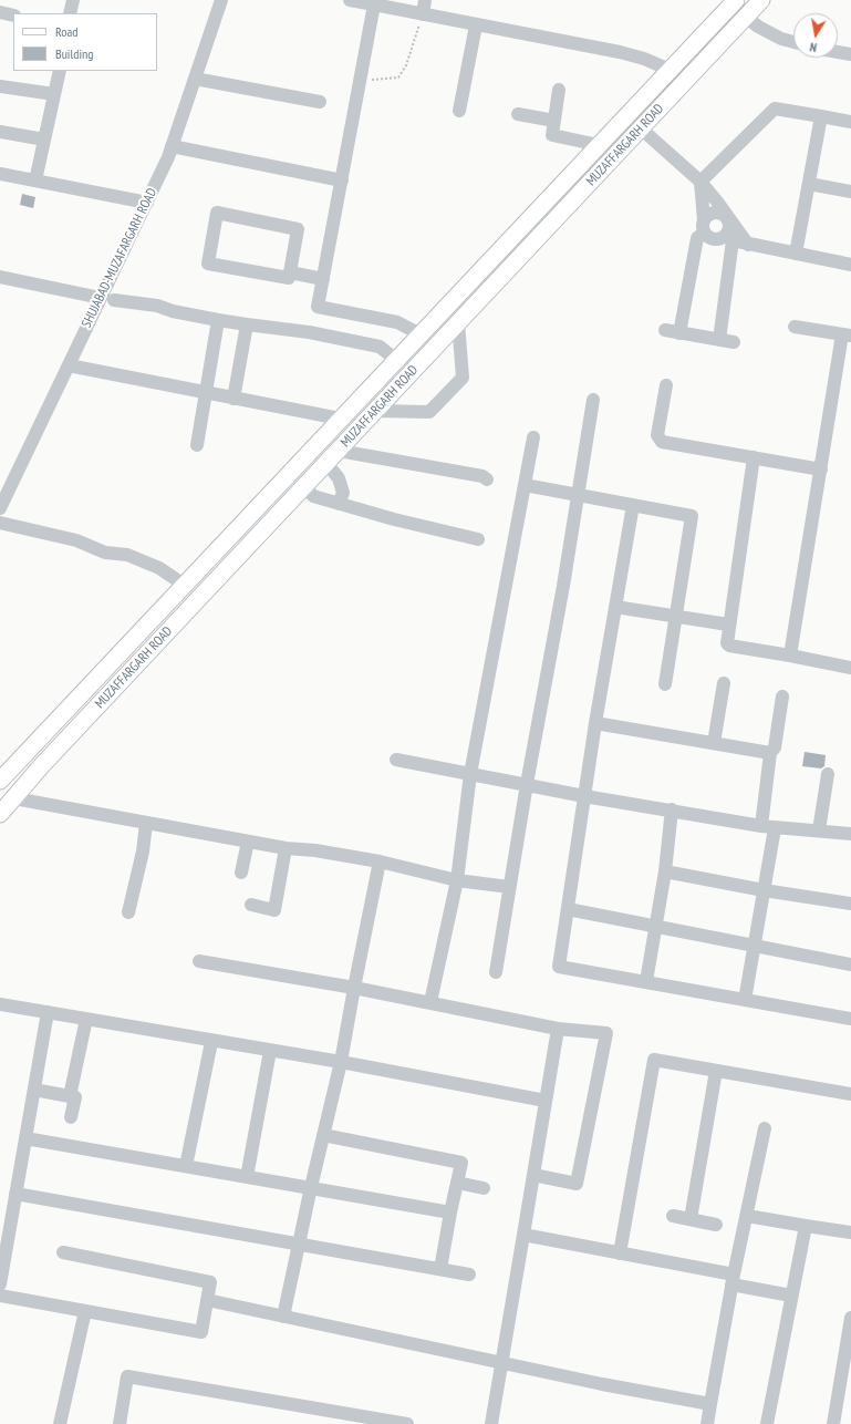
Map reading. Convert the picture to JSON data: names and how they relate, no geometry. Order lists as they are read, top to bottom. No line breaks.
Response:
{"streets":{"main road":["MUZAFFARGARH ROAD"],"street":["SHUJABAD-MUZAFARGARH ROAD"]},"legend":["Road","Building"],"north":"bottom"}
